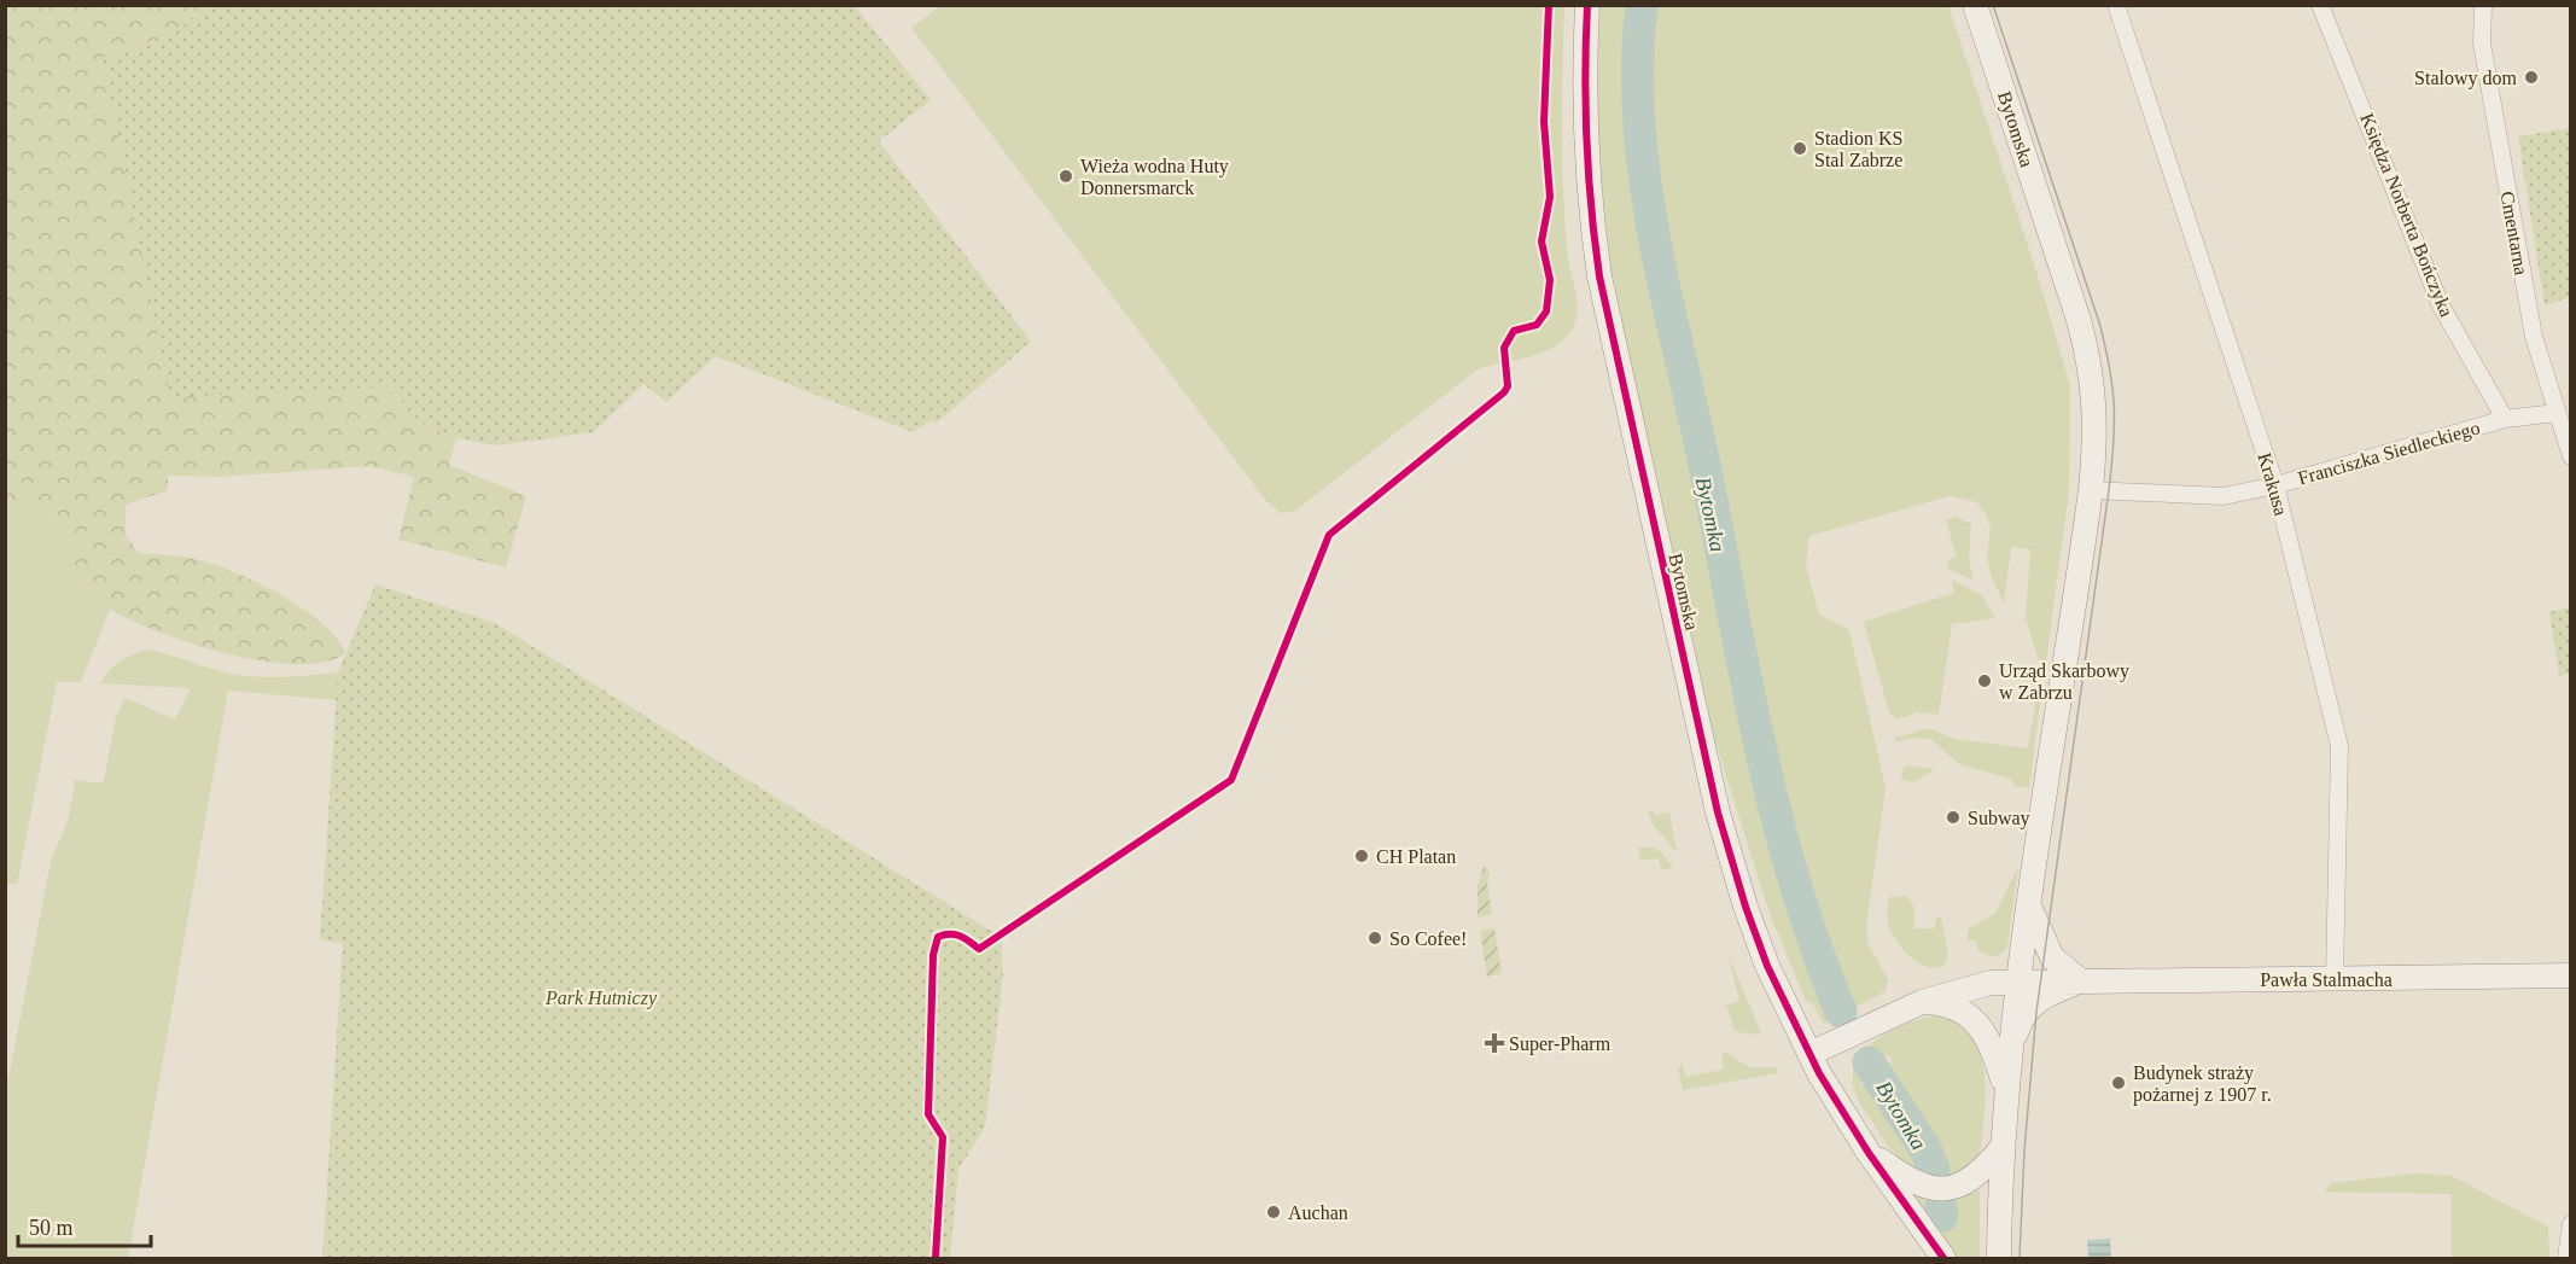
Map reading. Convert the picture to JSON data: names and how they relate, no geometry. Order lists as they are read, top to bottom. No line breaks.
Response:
{"streets":{"street":["Bytomska","Księdza Norberta Bończyka","Cmentarna","Franciszka Siedleckiego","Krakusa","Pawła Stalmacha"]},"crossings":[["Bytomska","Franciszka Siedleckiego"],["Bytomska","Pawła Stalmacha"],["Księdza Norberta Bończyka","Franciszka Siedleckiego"],["Cmentarna","Franciszka Siedleckiego"],["Franciszka Siedleckiego","Krakusa"],["Krakusa","Pawła Stalmacha"]],"water":["Bytomka"],"parks":["Park Hutniczy"],"places":{"other":["Stalowy dom","Stadion KS Stal Zabrze","Wieża wodna Huty Donnersmarck","Urząd Skarbowy w Zabrzu","Subway","CH Platan","So Cofee!","Budynek straży pożarnej z 1907 r.","Auchan"],"health":["Super-Pharm"]},"scale_bar":"50 m"}
